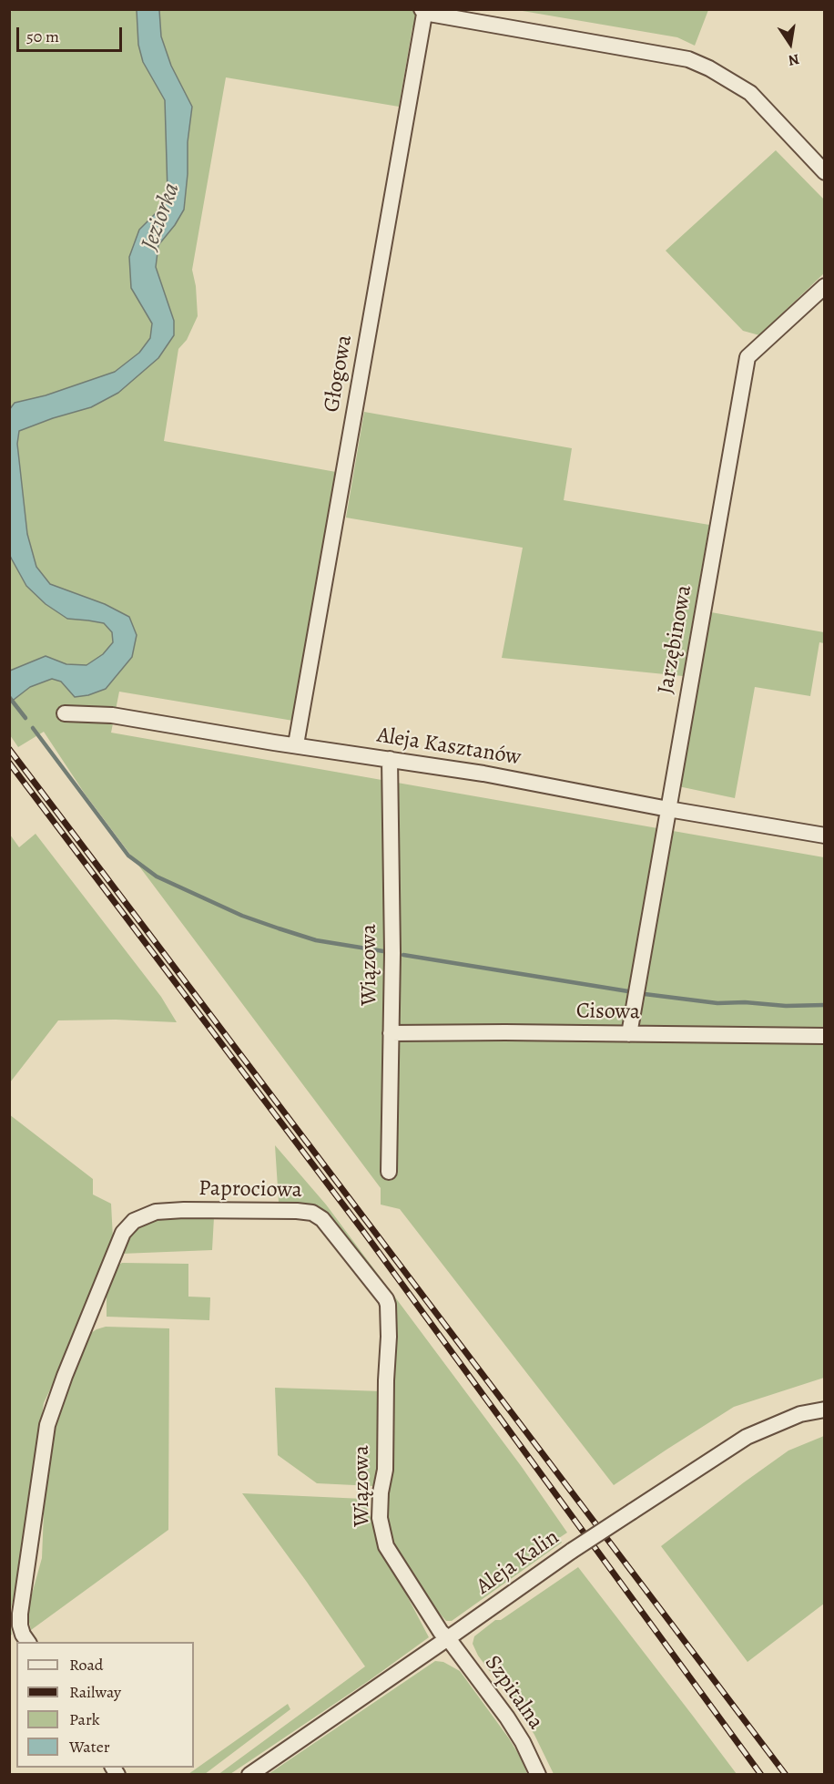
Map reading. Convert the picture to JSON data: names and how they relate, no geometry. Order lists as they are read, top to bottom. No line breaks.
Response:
{"streets":{"street":["Głogowa","Jarzębinowa","Aleja Kasztanów","Wiązowa","Cisowa","Paprociowa","Aleja Kalin","Szpitalna"]},"crossings":[["Głogowa","Aleja Kasztanów"],["Jarzębinowa","Aleja Kasztanów"],["Jarzębinowa","Cisowa"],["Aleja Kasztanów","Wiązowa"],["Wiązowa","Cisowa"],["Wiązowa","Paprociowa"],["Wiązowa","Aleja Kalin"],["Wiązowa","Szpitalna"],["Aleja Kalin","Szpitalna"]],"water":["Jeziorka"],"legend":["Road","Railway","Park","Water"],"scale_bar":"50 m","north":"bottom"}
